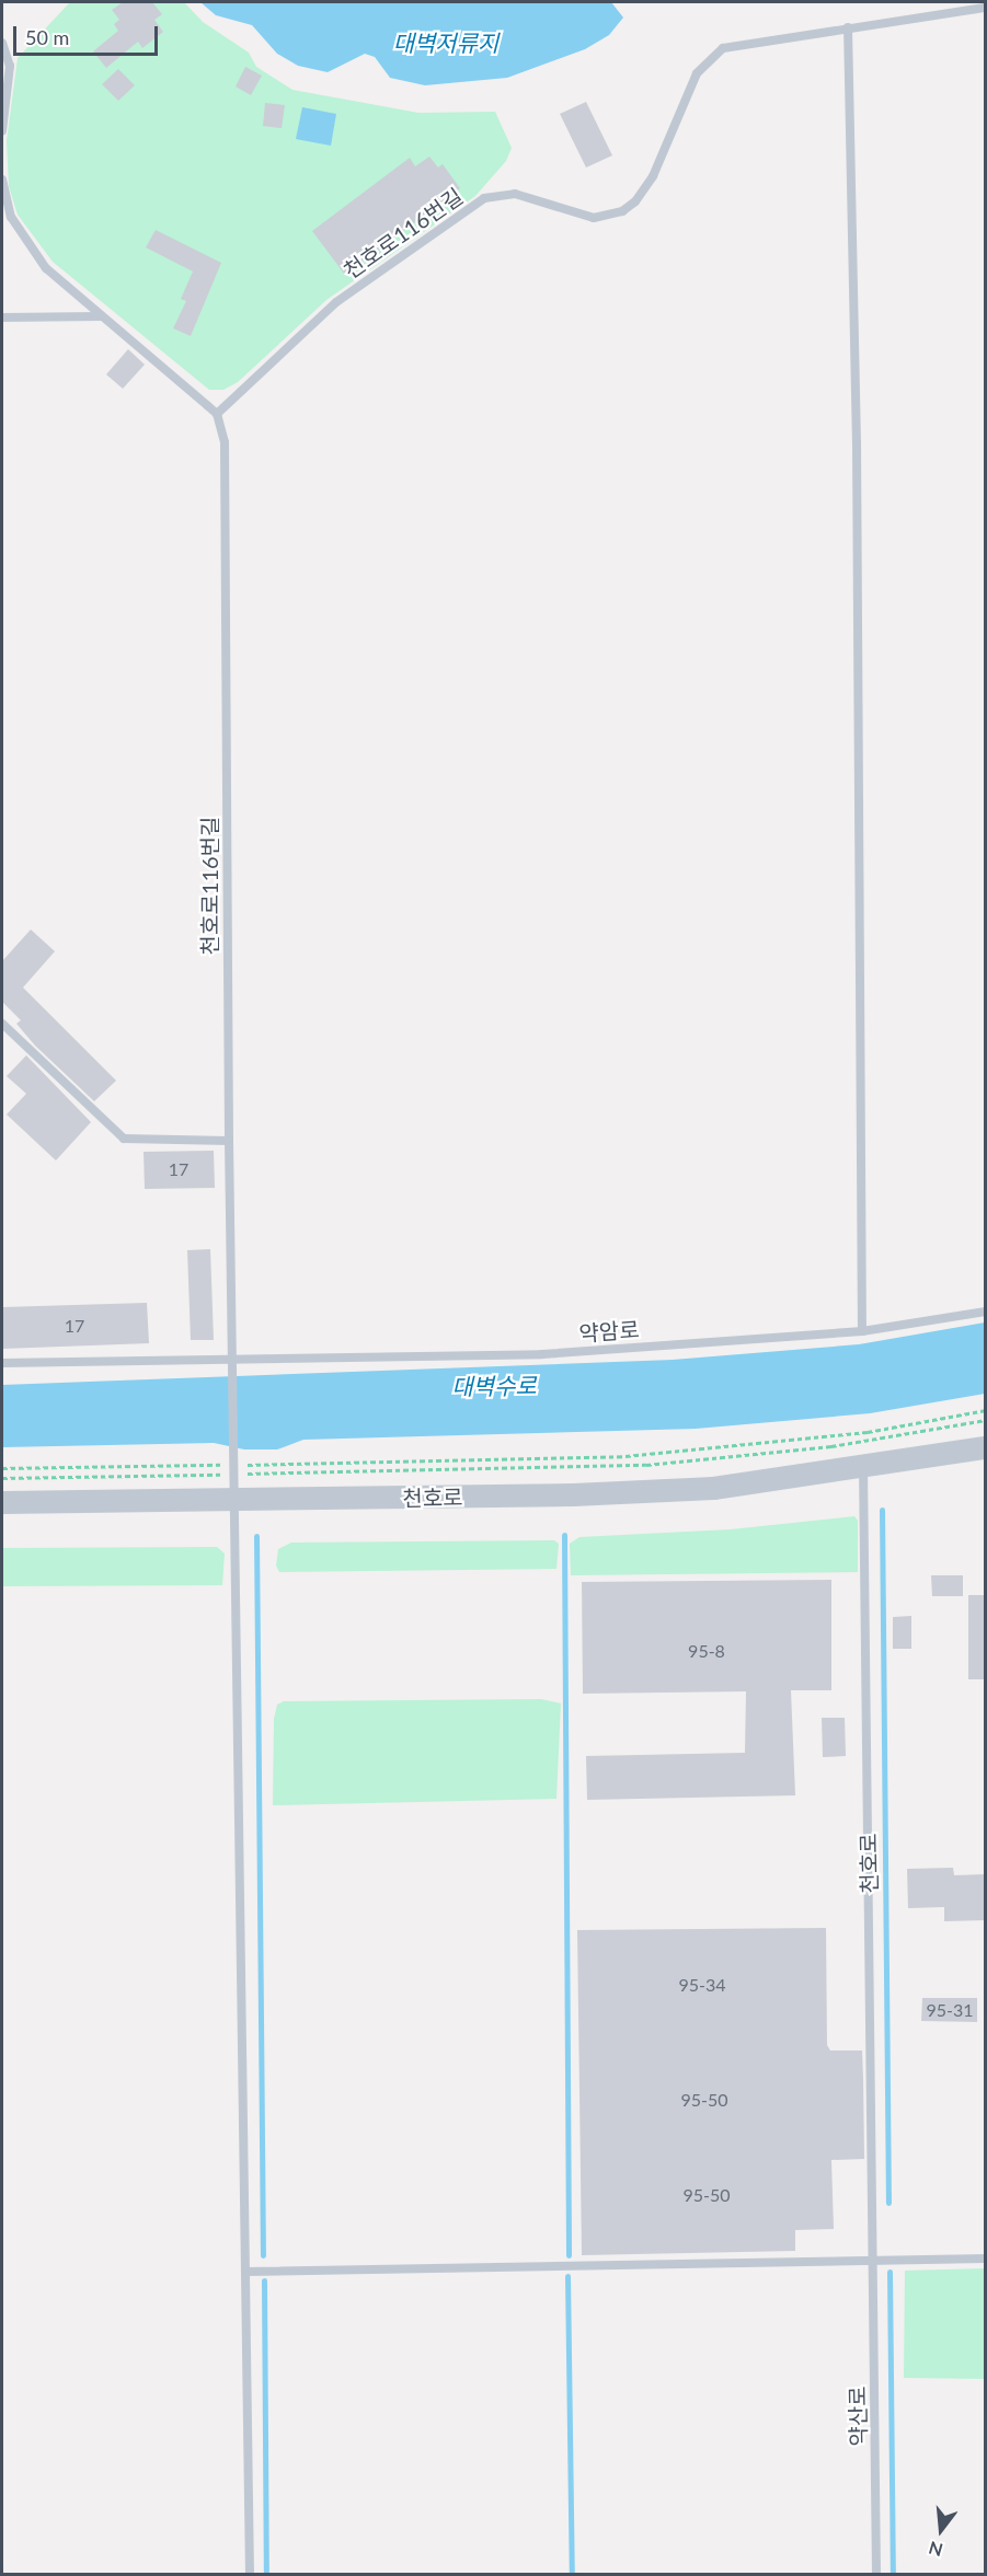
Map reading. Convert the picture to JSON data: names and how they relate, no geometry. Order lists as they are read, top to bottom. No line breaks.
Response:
{"streets":{"street":["천호로"],"lane":["천호로116번길","약암로","약산로"]},"crossings":[["천호로116번길","약암로"],["천호로116번길","천호로"],["천호로","약산로"]],"water":["대벽저류지","대벽수로"],"house_numbers":["17","17","95-8","95-34","95-31","95-50","95-50"],"scale_bar":"50 m","north":"bottom"}
